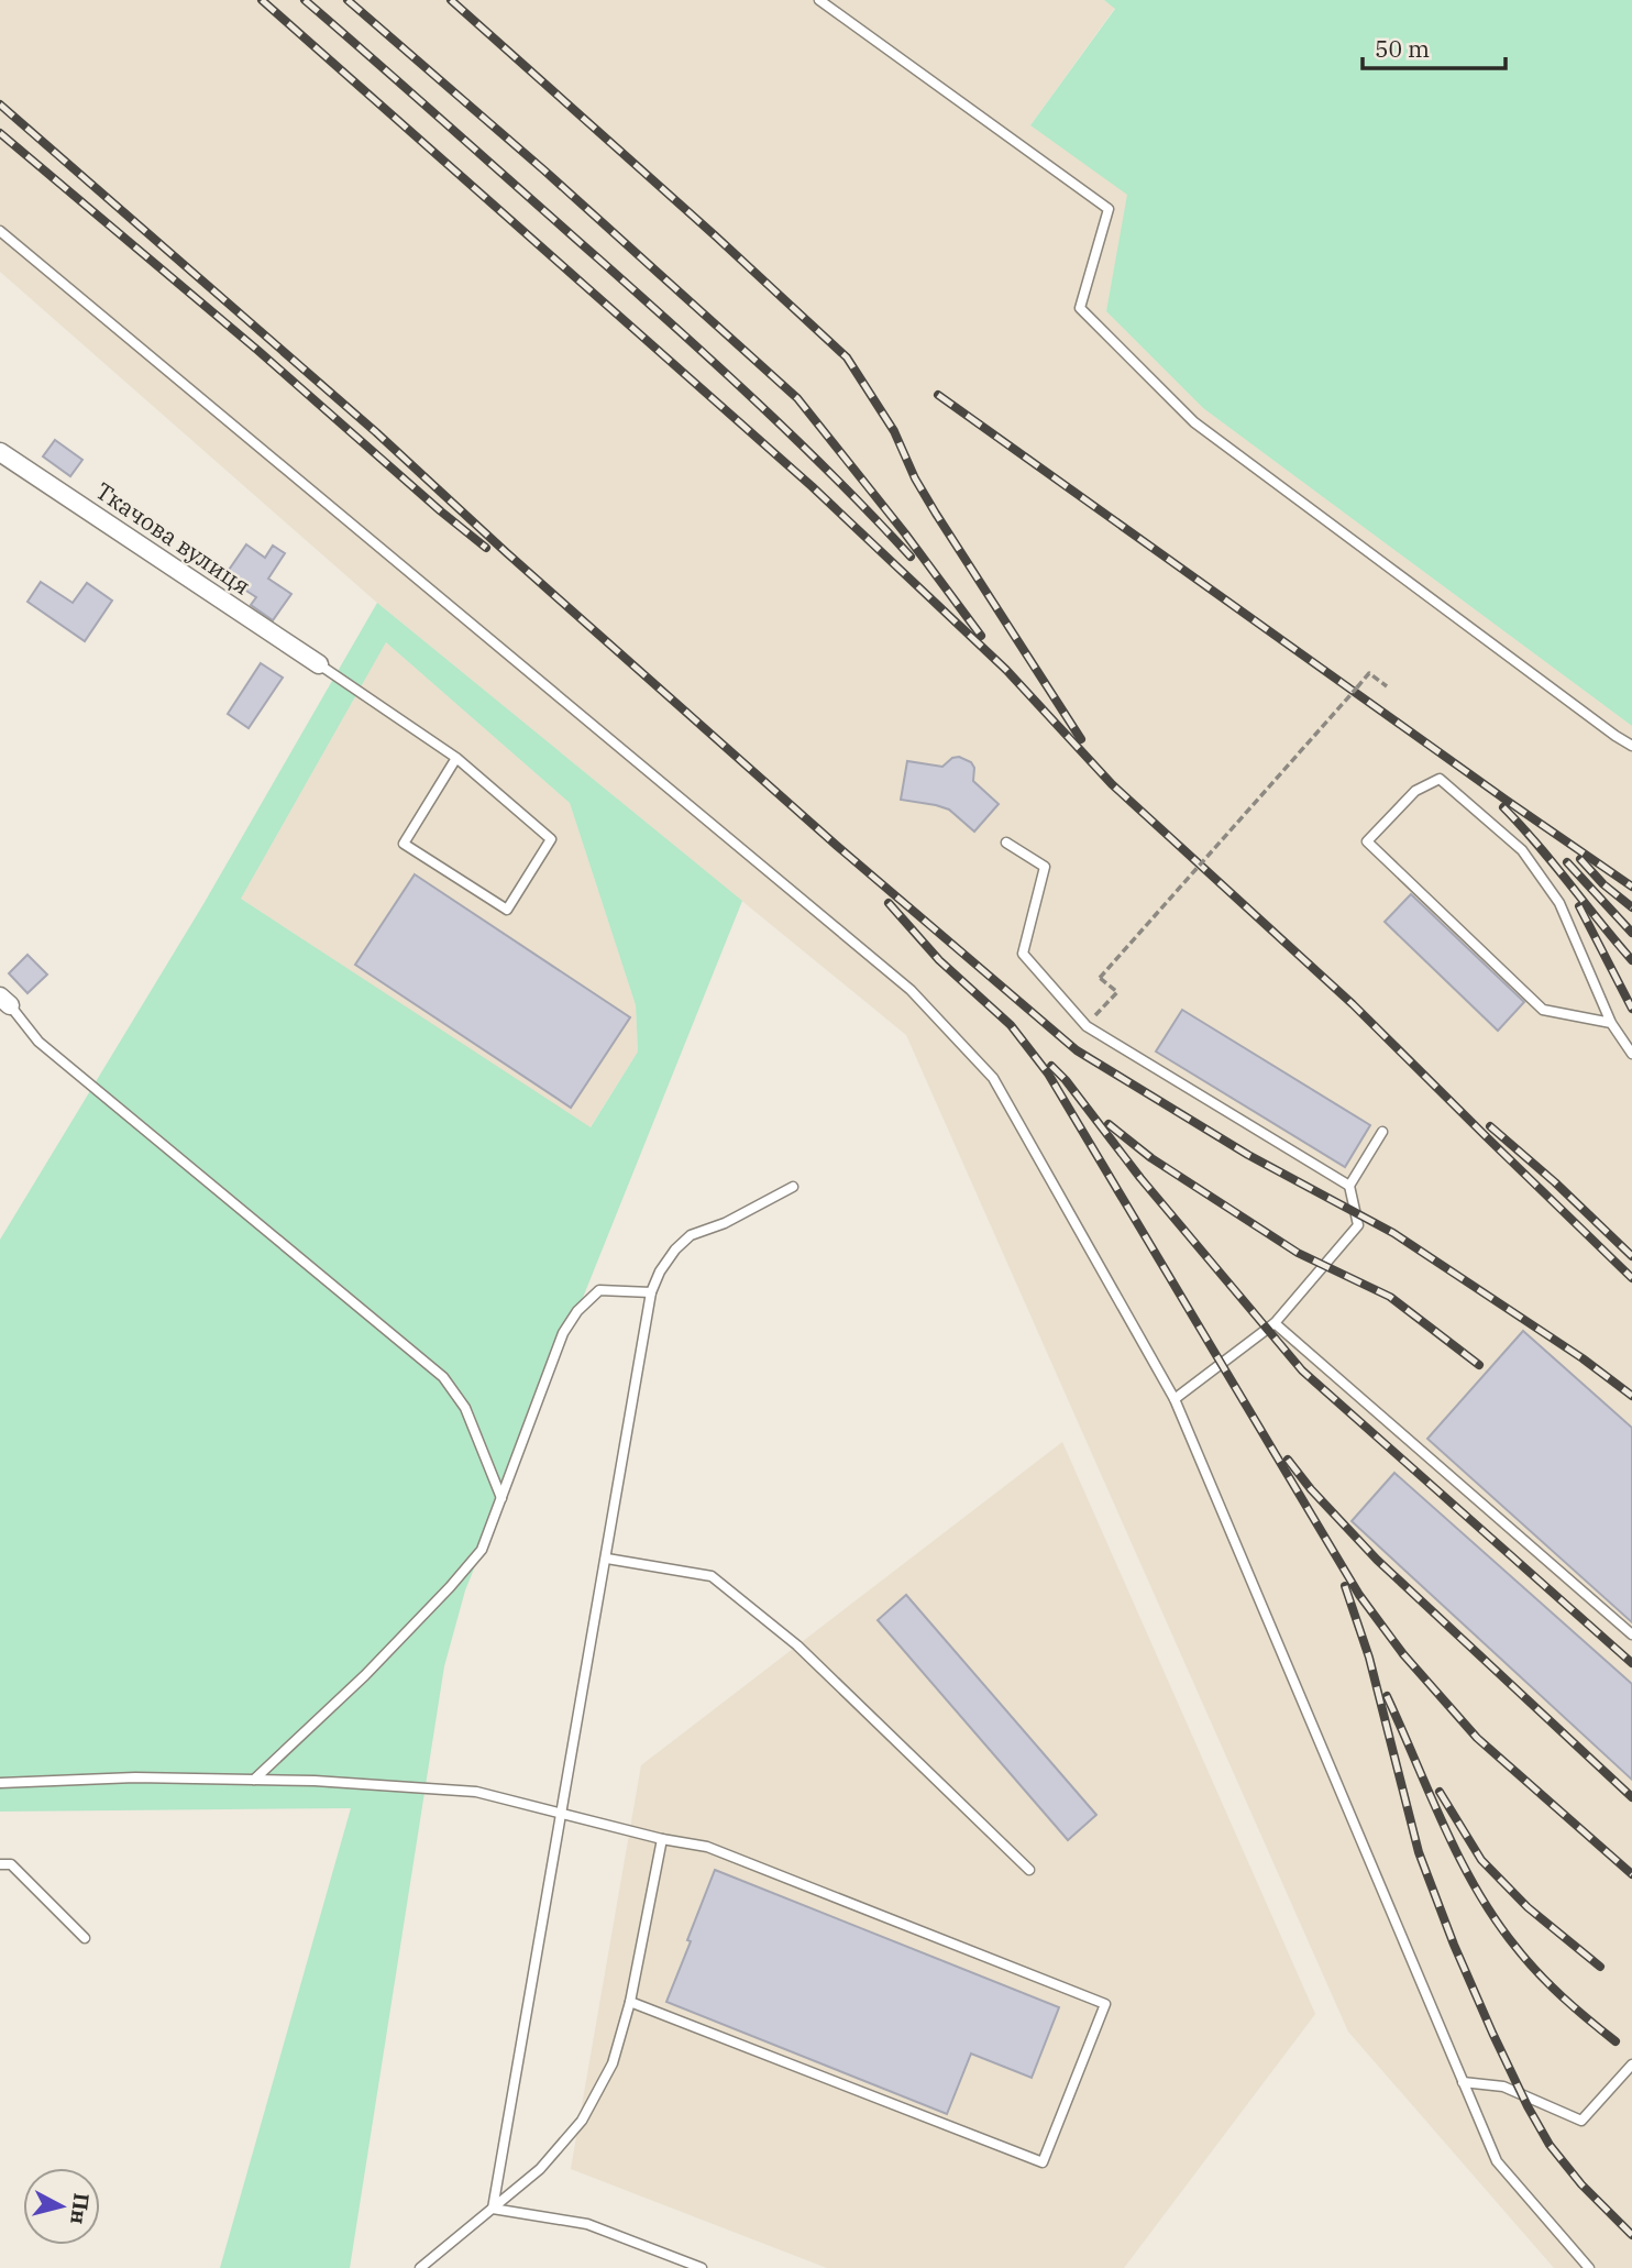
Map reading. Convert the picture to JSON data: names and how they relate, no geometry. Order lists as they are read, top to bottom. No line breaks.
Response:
{"streets":{"street":["Ткачова вулиця"]},"scale_bar":"50 m","north":"right"}
